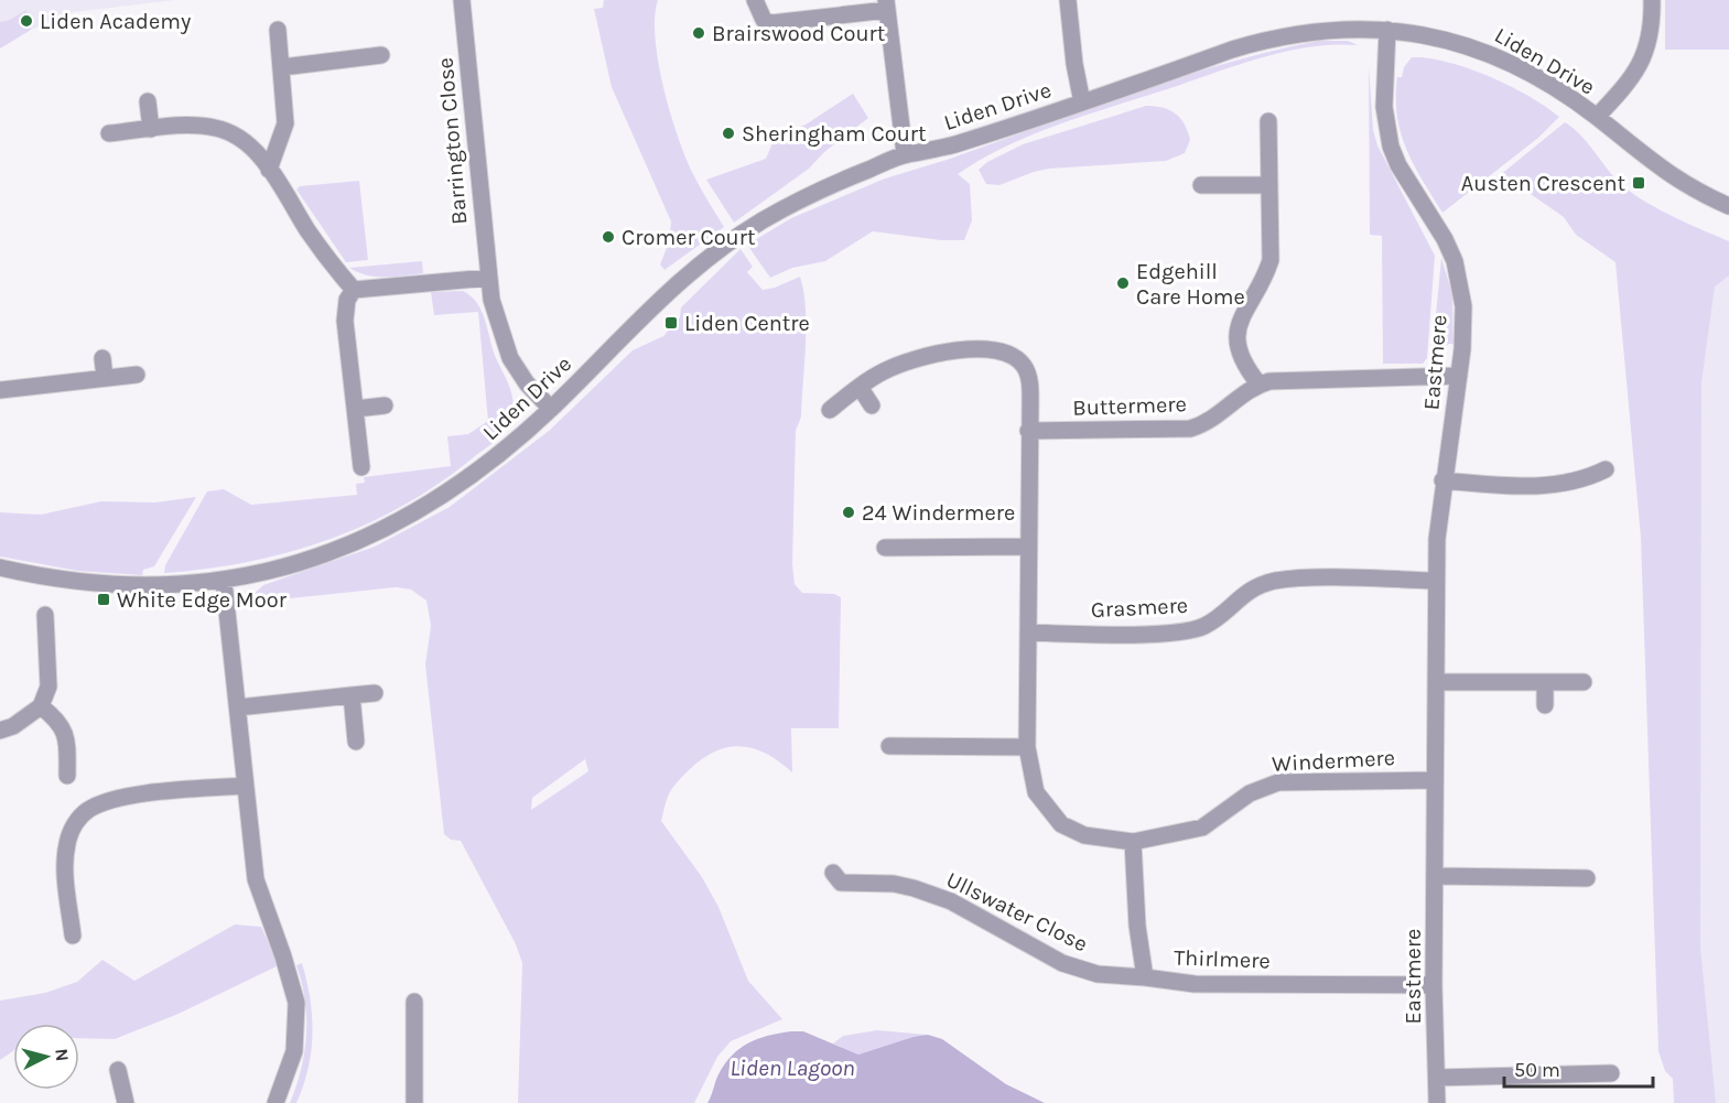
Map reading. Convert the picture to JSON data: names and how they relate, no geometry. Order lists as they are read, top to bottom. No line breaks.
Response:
{"streets":{"street":["Liden Drive","Barrington Close","Eastmere","Buttermere","Grasmere","Windermere","Ullswater Close","Thirlmere"]},"crossings":[["Liden Drive","Barrington Close"],["Liden Drive","Eastmere"],["Eastmere","Buttermere"],["Eastmere","Grasmere"],["Eastmere","Windermere"],["Eastmere","Thirlmere"],["Buttermere","Windermere"],["Grasmere","Windermere"],["Windermere","Thirlmere"],["Ullswater Close","Thirlmere"]],"water":["Liden Lagoon"],"places":{"other":["Liden Academy","Brairswood Court","Sheringham Court","Cromer Court","Edgehill Care Home","24 Windermere"],"transit":["Austen Crescent","Liden Centre","White Edge Moor"]},"scale_bar":"50 m","north":"right"}
